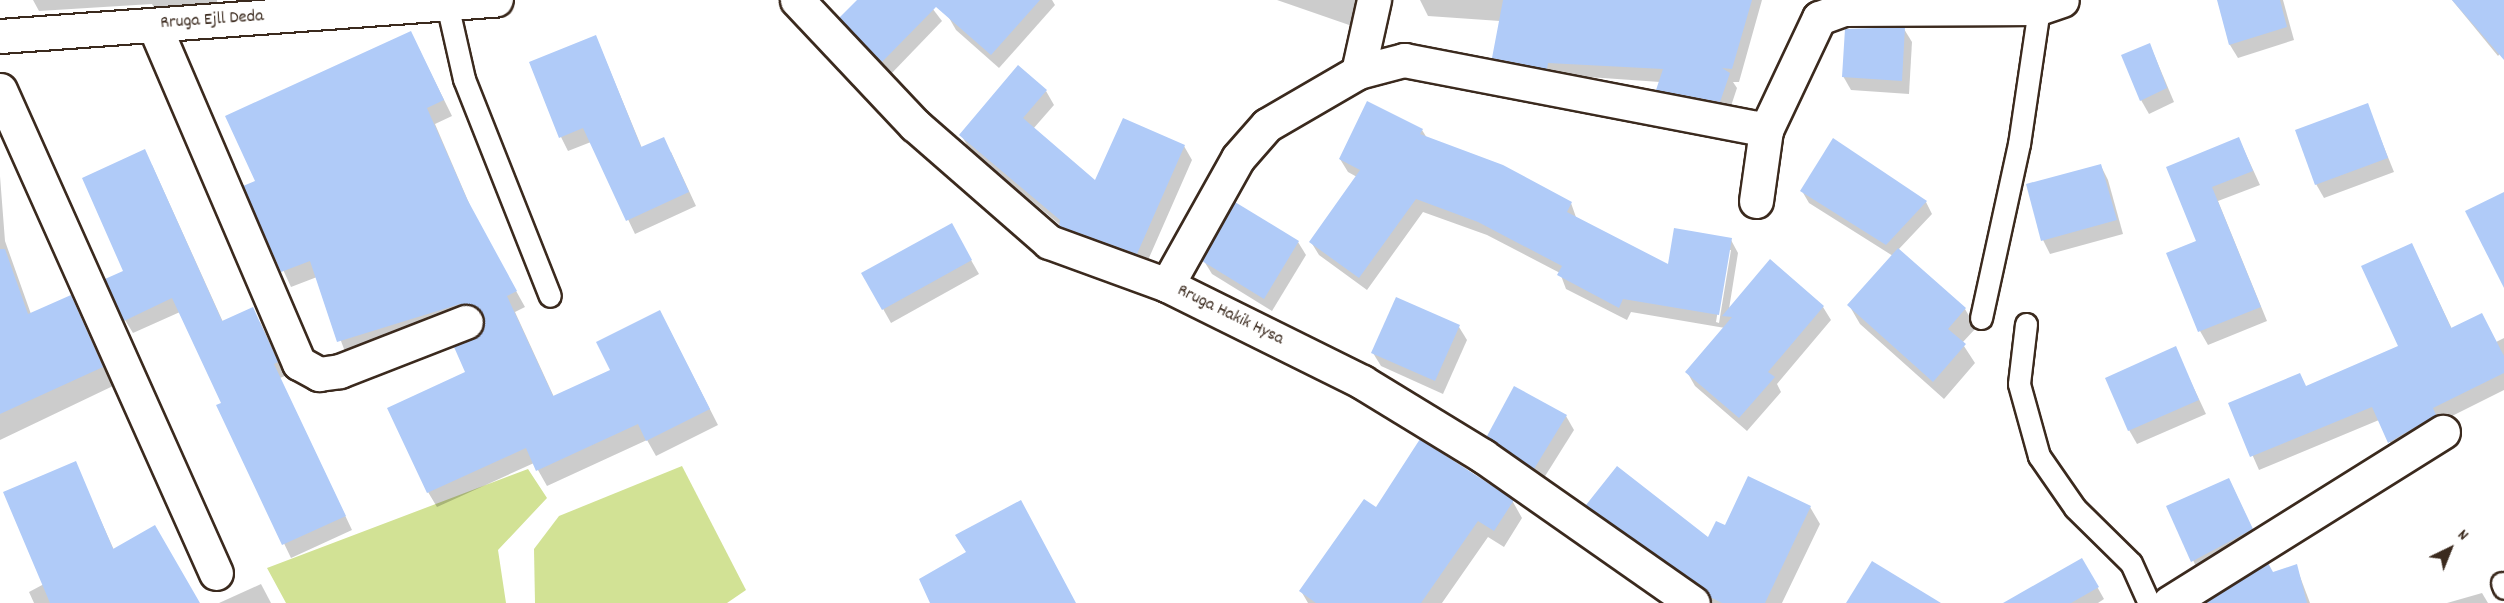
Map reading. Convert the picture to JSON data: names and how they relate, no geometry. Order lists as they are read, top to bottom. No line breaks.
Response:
{"streets":{"street":["Rruga Ejll Deda","Rruga Hakik Hysa"]},"north":"top right"}
